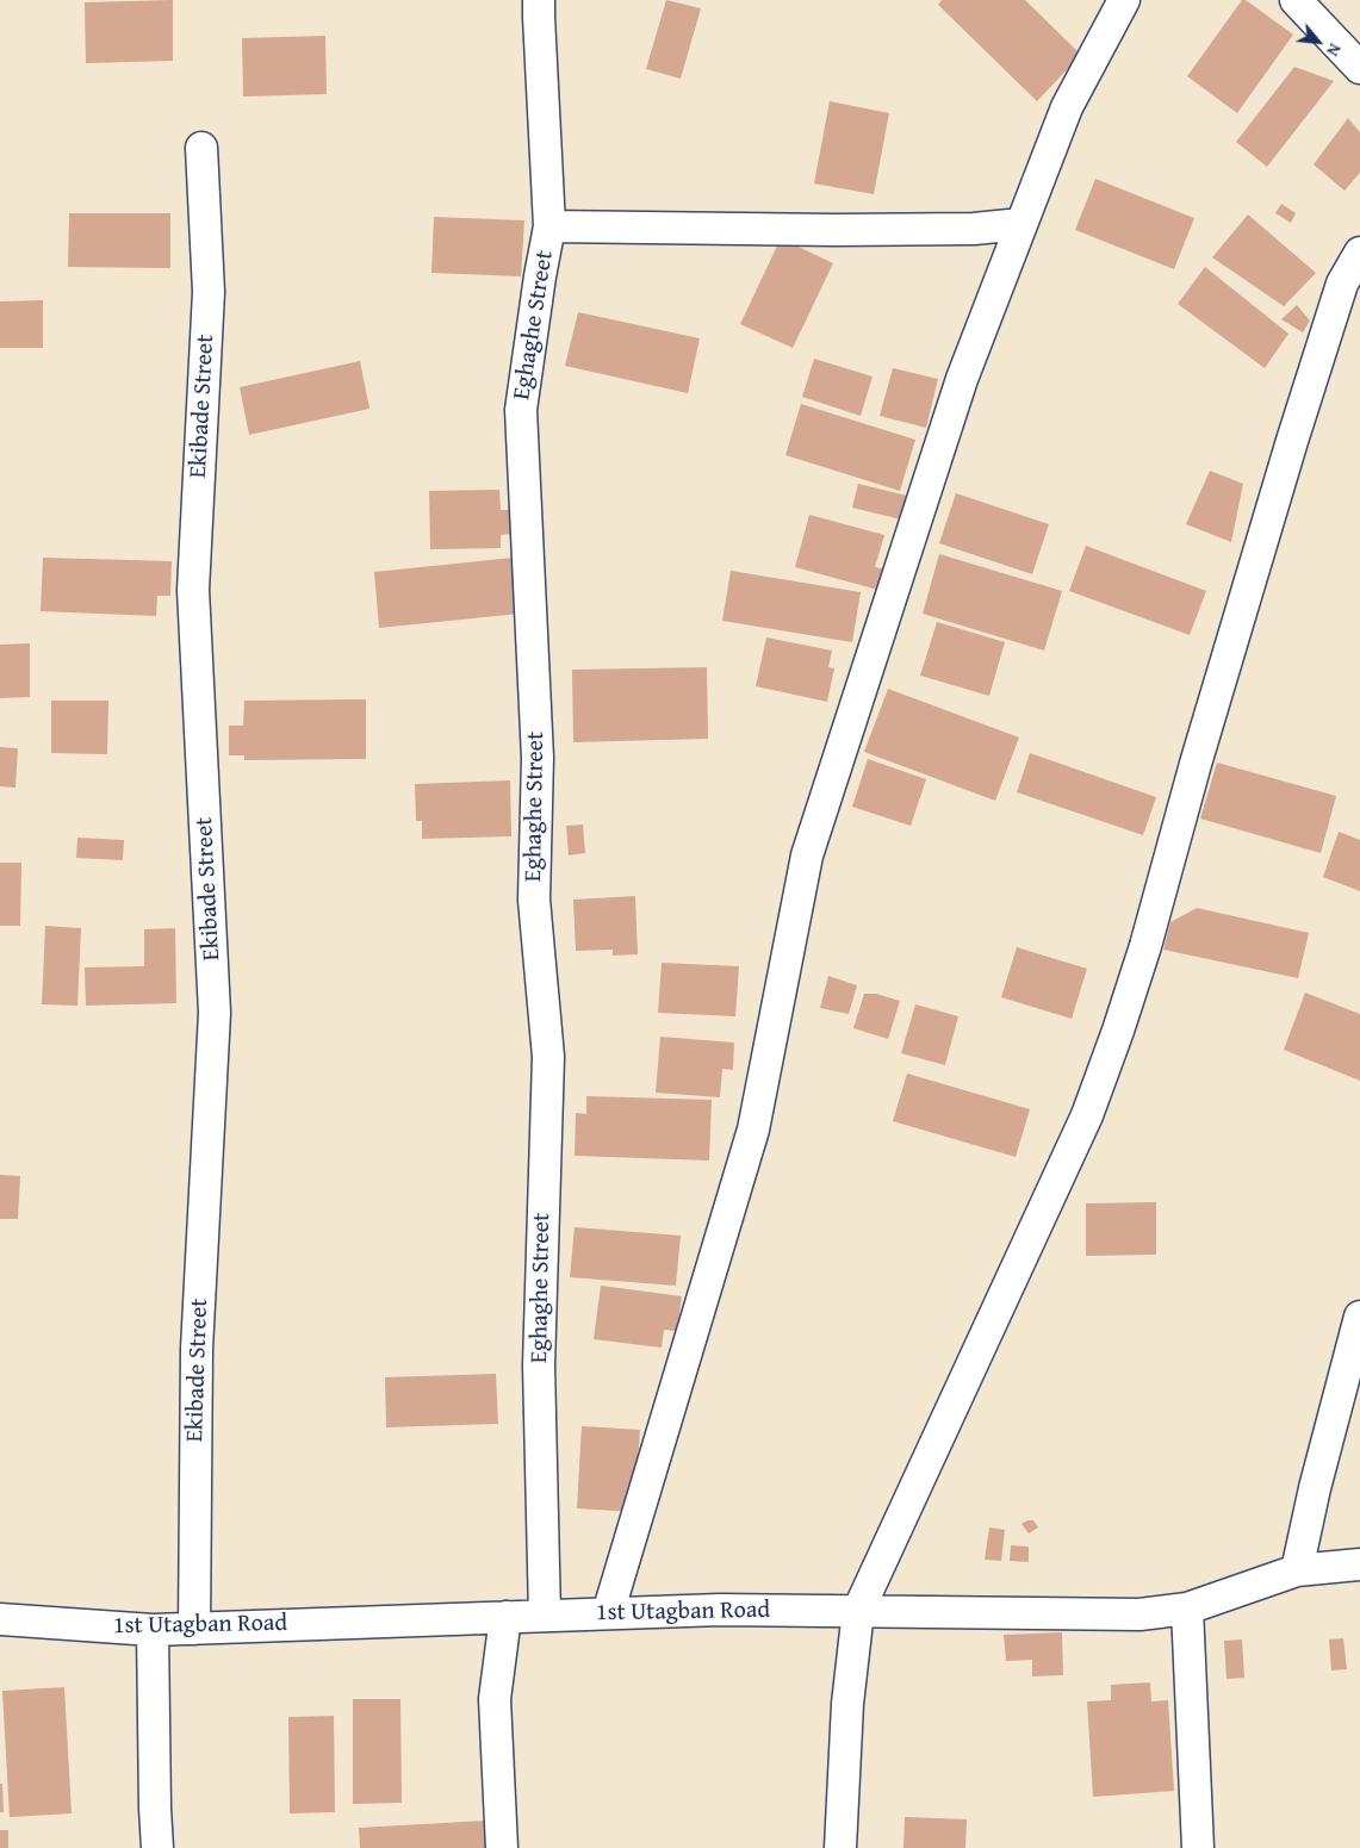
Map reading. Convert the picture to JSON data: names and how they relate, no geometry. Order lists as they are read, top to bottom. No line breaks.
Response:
{"streets":{"street":["Eghaghe Street","Ekibade Street","1st Utagban Road"]},"crossings":[["Eghaghe Street","1st Utagban Road"],["Ekibade Street","1st Utagban Road"]],"north":"bottom right"}
